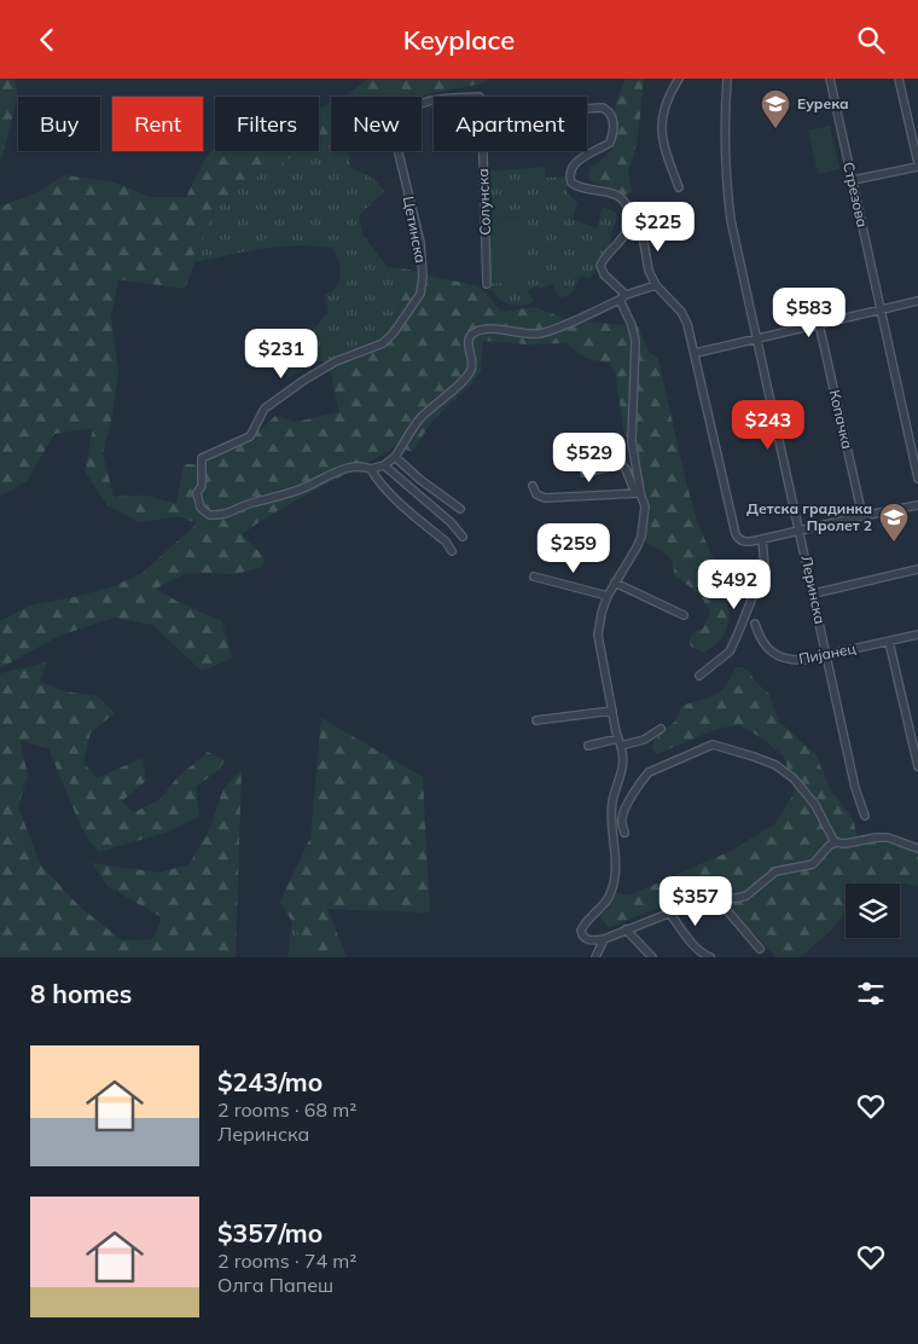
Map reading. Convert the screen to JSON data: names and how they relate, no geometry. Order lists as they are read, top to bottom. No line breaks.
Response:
{"streets":{"street":["Стрезова","Солунска","Цетинска","Копачка","Леринска","Пијанец"]},"crossings":[["Леринска","Пијанец"]],"places":{"school or university":["Еурека","Детска градинка Пролет 2"]},"page":{"header":"Keyplace","chip":["Buy","Rent","Filters","New","Apartment"],"price":["$225","$583","$231","$243","$529","$259","$492","$357"],"heading":"8 homes","list":[{"name":"$243/mo","note":"2 rooms · 68 m² · Леринска"},{"name":"$357/mo","note":"2 rooms · 74 m² · Олга Папеш"}]}}
